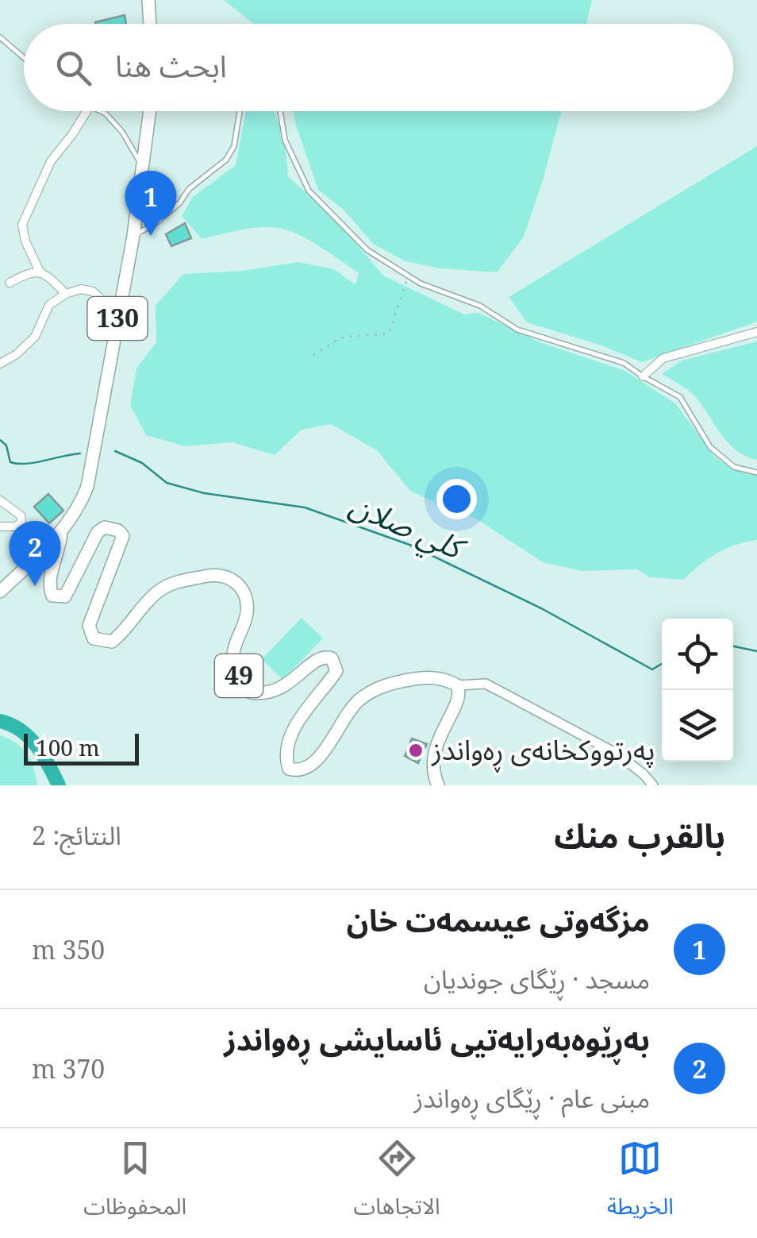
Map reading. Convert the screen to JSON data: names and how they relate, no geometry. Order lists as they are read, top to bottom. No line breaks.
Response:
{"streets":{"main road":["130","49"]},"crossings":[["130","49"]],"water":["كلي صلان"],"places":["پەرتووکخانەی ڕەواندز"],"scale_bar":"100 m","page":{"search":"ابحث هنا","pins":["1","2"],"scale":"100 m","heading":["بالقرب منك","النتائج: 2"],"list":[{"mark":"1","name":"مزگەوتی عیسمەت خان","note":"مسجد · ڕێگای جوندیان","value":"350 m"},{"mark":"2","name":"بەڕێوەبەرایەتیی ئاسایشی ڕەواندز","note":"مبنى عام · ڕێگای ڕەواندز","value":"370 m"}],"nav":["الخريطة","الاتجاهات","المحفوظات"]}}
